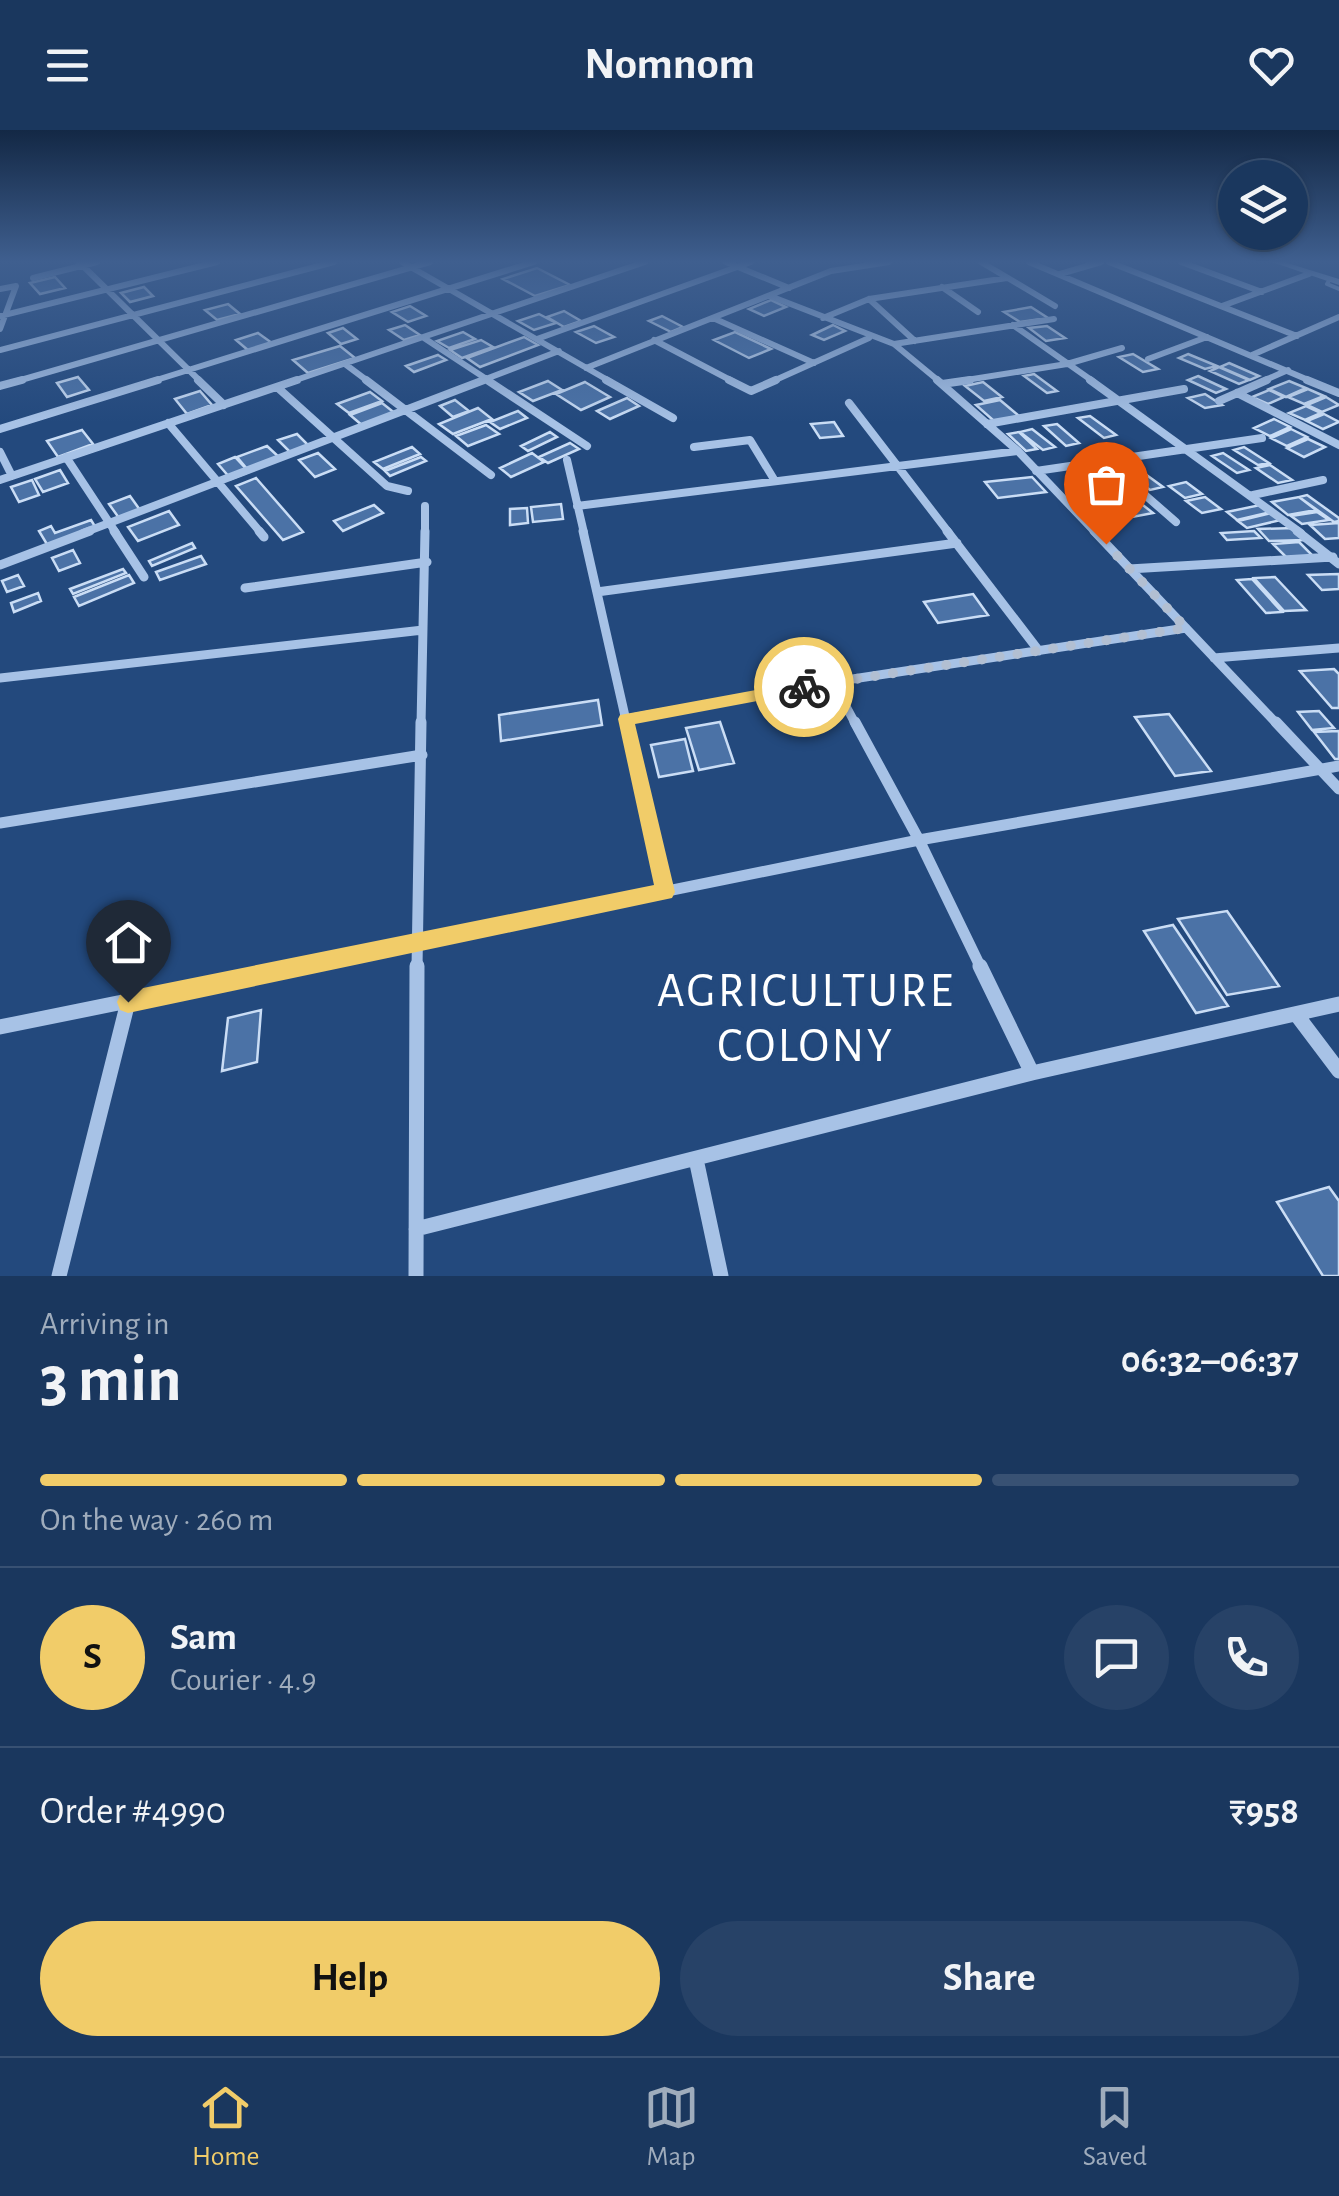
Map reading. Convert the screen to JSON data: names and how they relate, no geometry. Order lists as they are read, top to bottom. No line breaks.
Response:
{"districts":["AGRICULTURE COLONY"],"page":{"header":"Nomnom","heading":["3 min","Arriving in","06:32–06:37"],"panel":["Sam","Courier · 4.9","Order #4990","₹958"],"bar":"On the way · 260 m","round":"S","buttons":["Help","Share"],"tabs":["Home","Map","Saved"]}}
